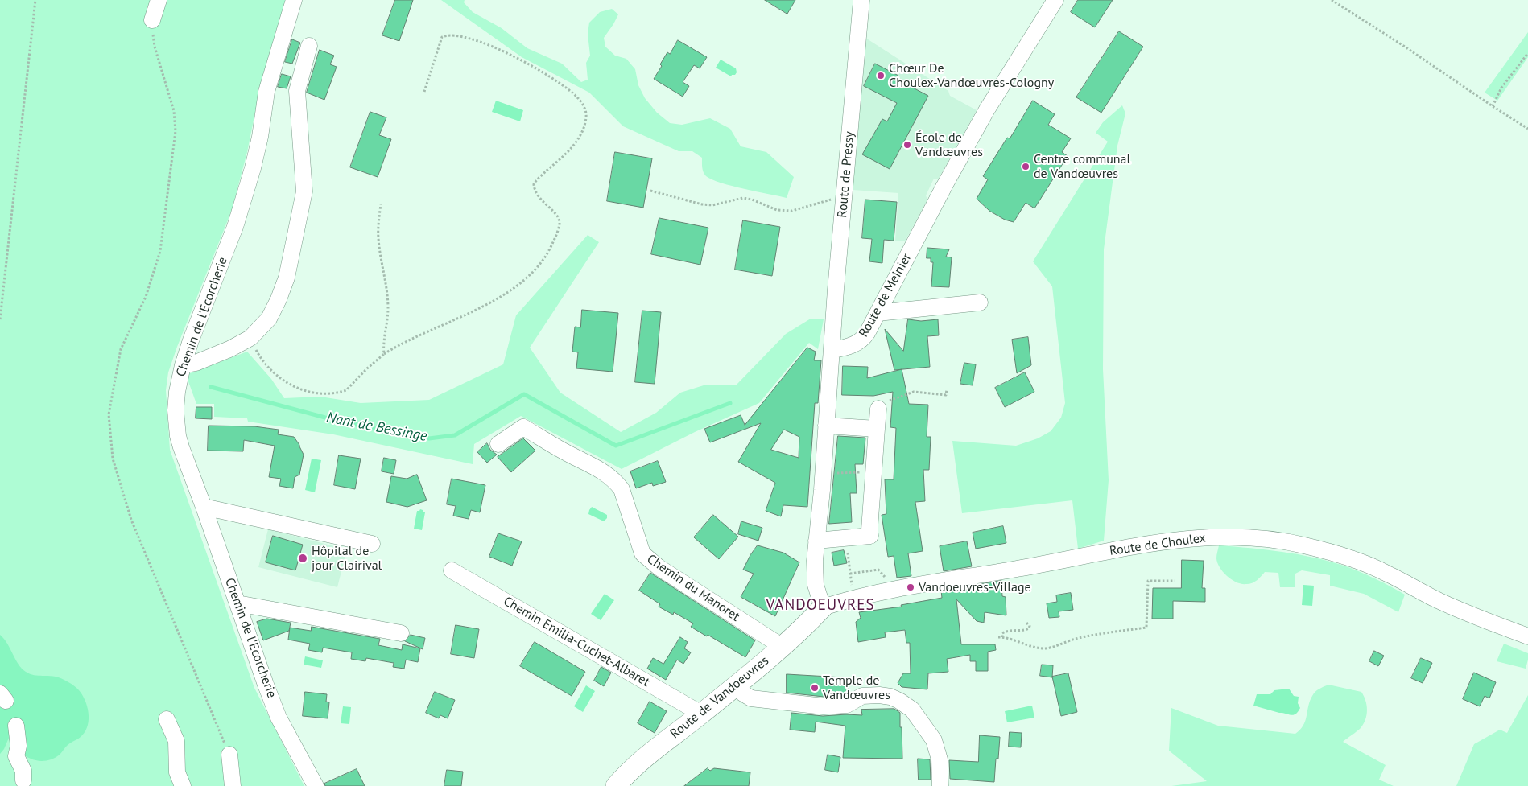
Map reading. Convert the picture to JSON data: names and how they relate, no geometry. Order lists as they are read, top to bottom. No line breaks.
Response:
{"streets":{"main road":["Route de Vandoeuvres"],"street":["Route de Pressy","Route de Meinier","Chemin de l'Ecorcherie","Route de Choulex","Chemin du Manoret","Chemin Emilia-Cuchet-Albaret"]},"crossings":[["Route de Pressy","Route de Meinier"],["Route de Choulex","Route de Vandoeuvres"],["Chemin du Manoret","Route de Vandoeuvres"],["Chemin Emilia-Cuchet-Albaret","Route de Vandoeuvres"]],"districts":["VANDOEUVRES"],"water":["Nant de Bessinge"],"places":["Chœur De Choulex-Vandœuvres-Cologny","École de Vandœuvres","Centre communal de Vandœuvres","Hôpital de jour Clairival","Vandoeuvres-Village","Temple de Vandœuvres"]}
